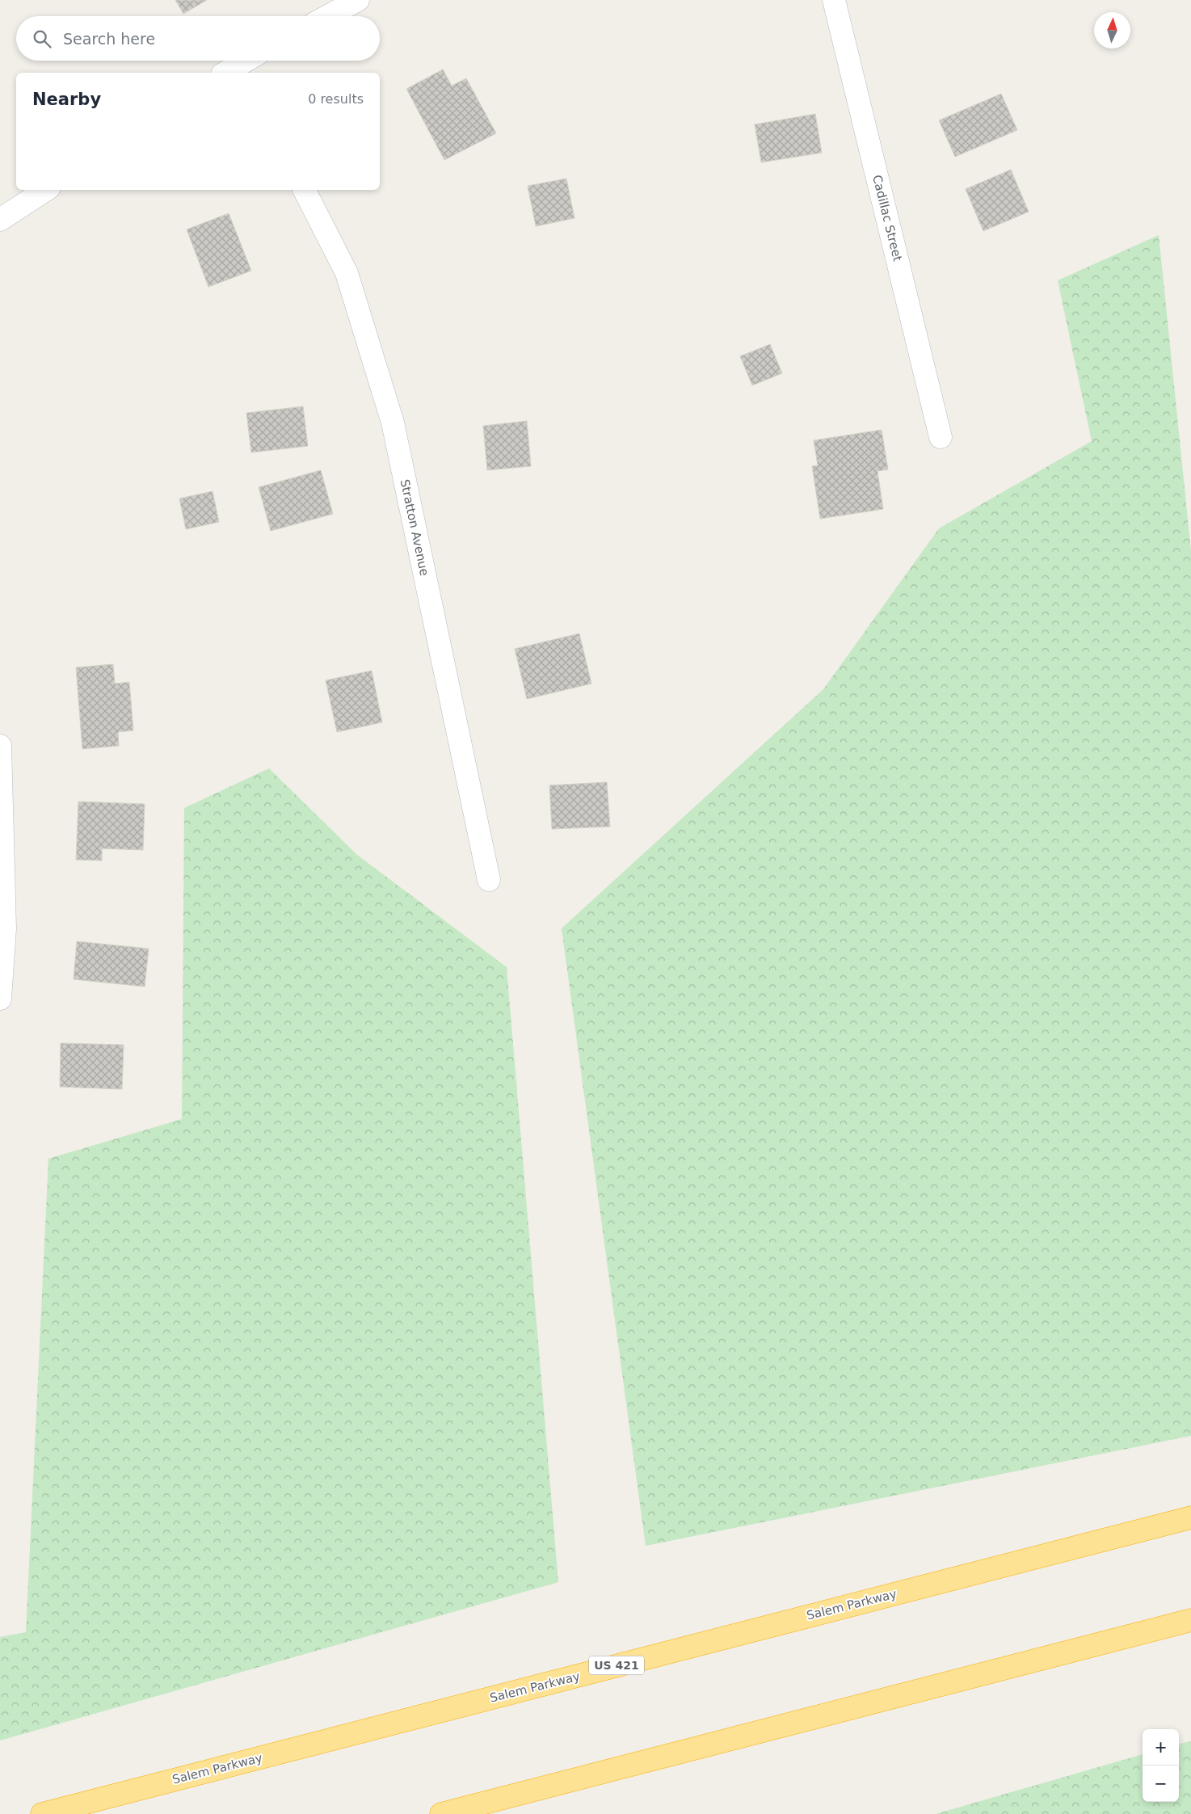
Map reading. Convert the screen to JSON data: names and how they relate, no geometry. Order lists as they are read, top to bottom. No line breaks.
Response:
{"streets":{"highway":["Salem Parkway","US 421"],"street":["Cadillac Street","Stratton Avenue"]},"north":"top","page":{"search":"Search here","heading":["Nearby","0 results"],"map_buttons":["+","−"]}}
